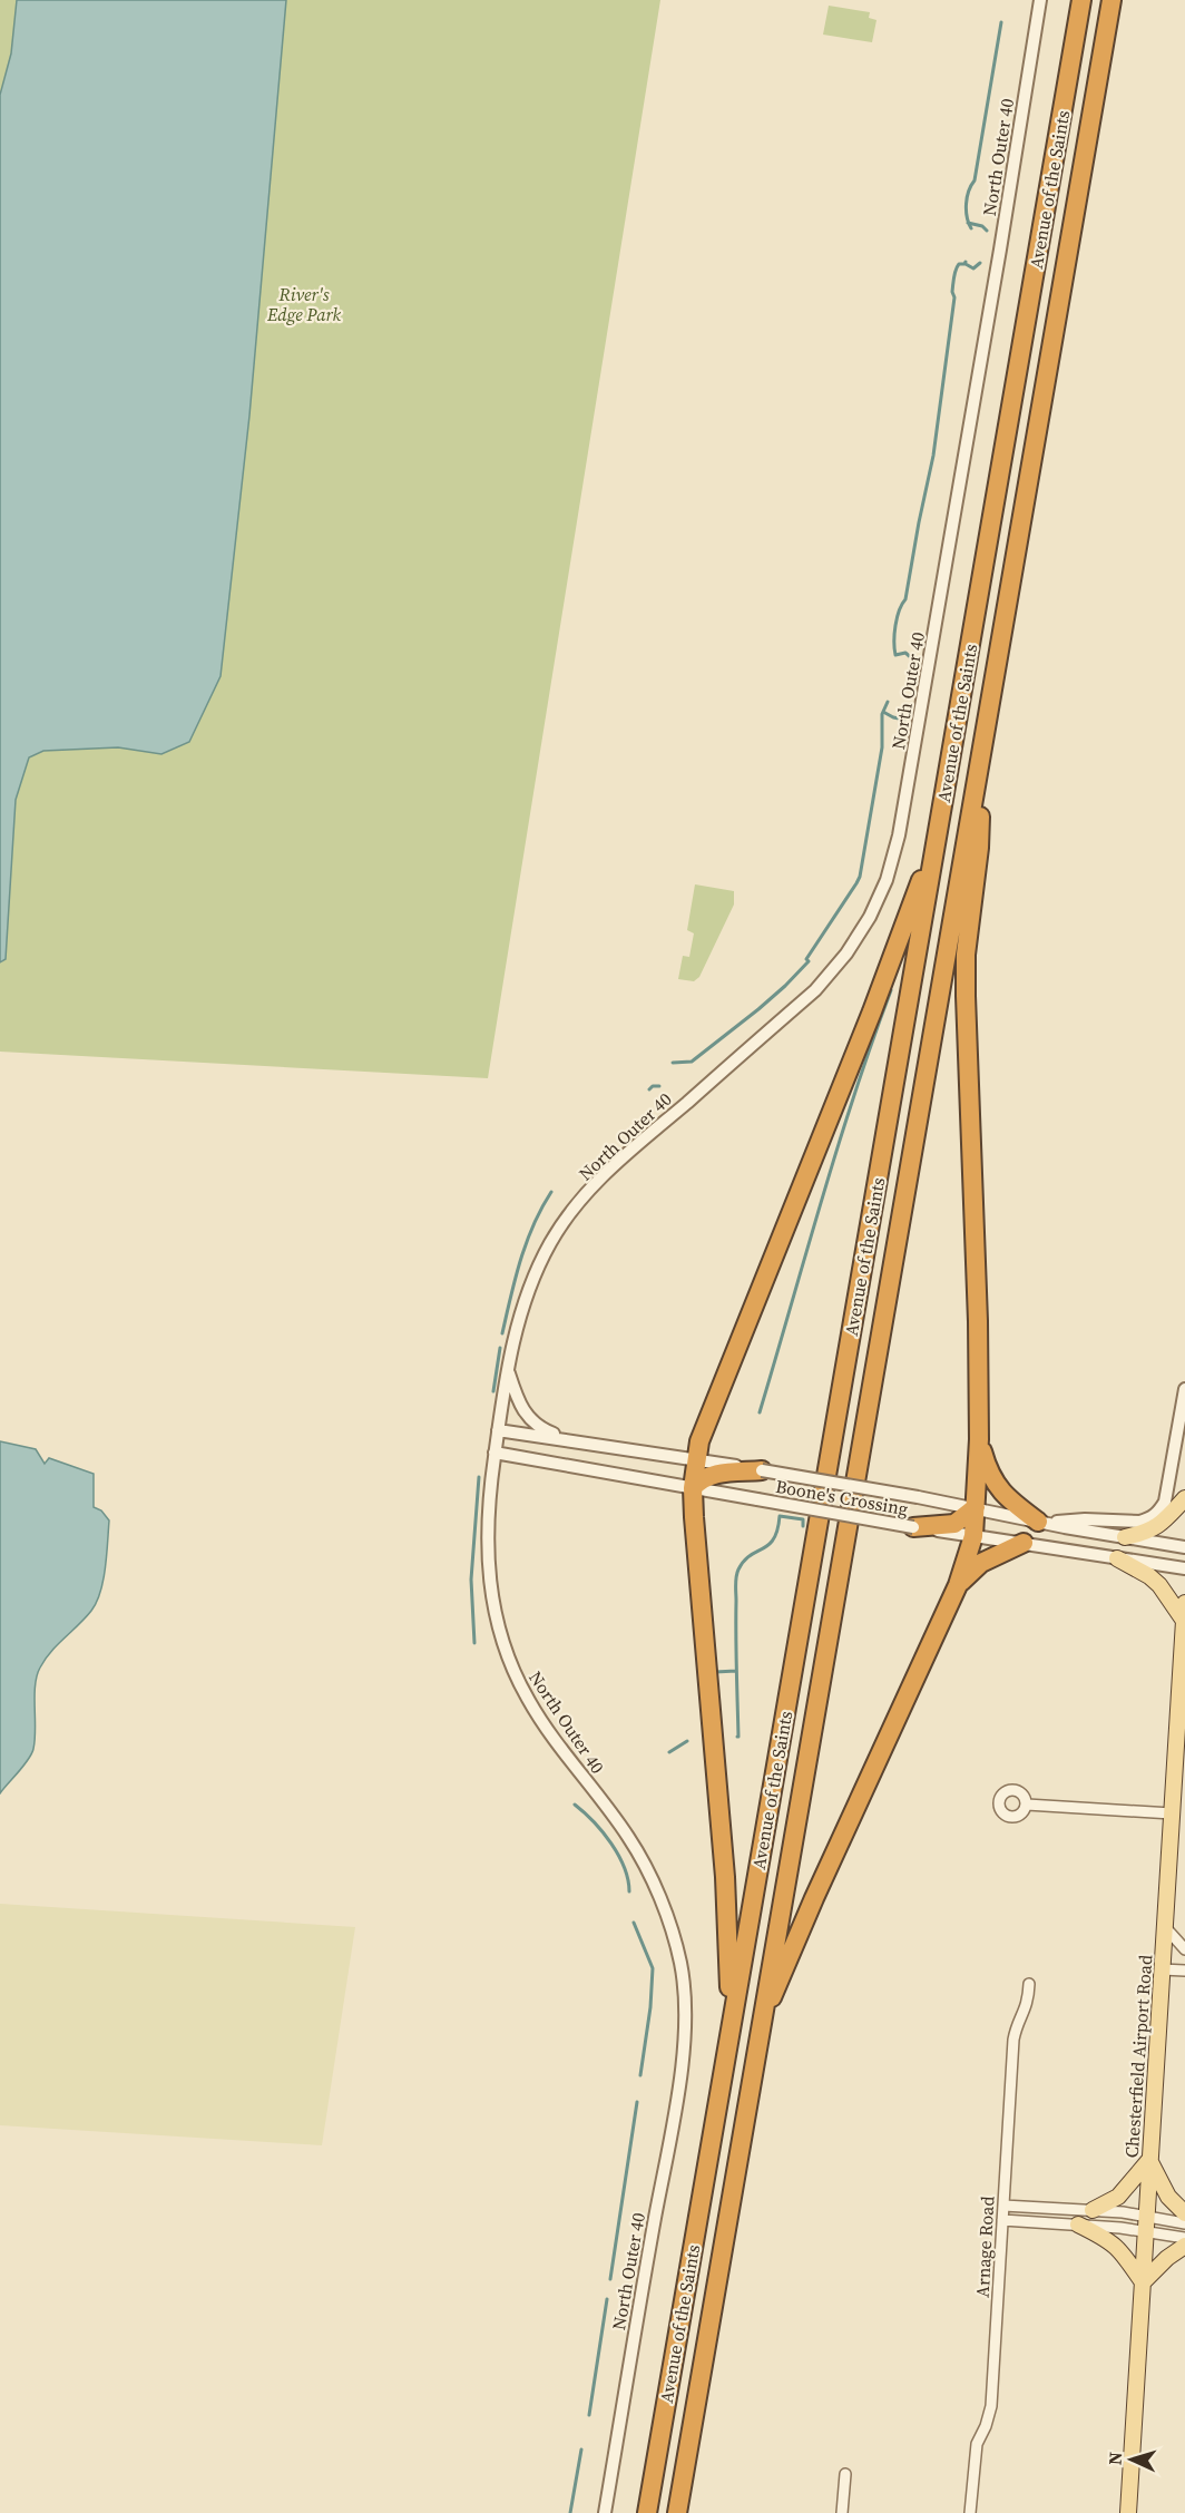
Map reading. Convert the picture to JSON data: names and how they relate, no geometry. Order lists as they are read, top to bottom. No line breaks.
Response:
{"streets":{"highway":["Avenue of the Saints"],"main road":["Chesterfield Airport Road"],"street":["North Outer 40","Boone's Crossing","Arnage Road"]},"crossings":[["North Outer 40","Boone's Crossing"]],"parks":["River's Edge Park"],"north":"left"}
